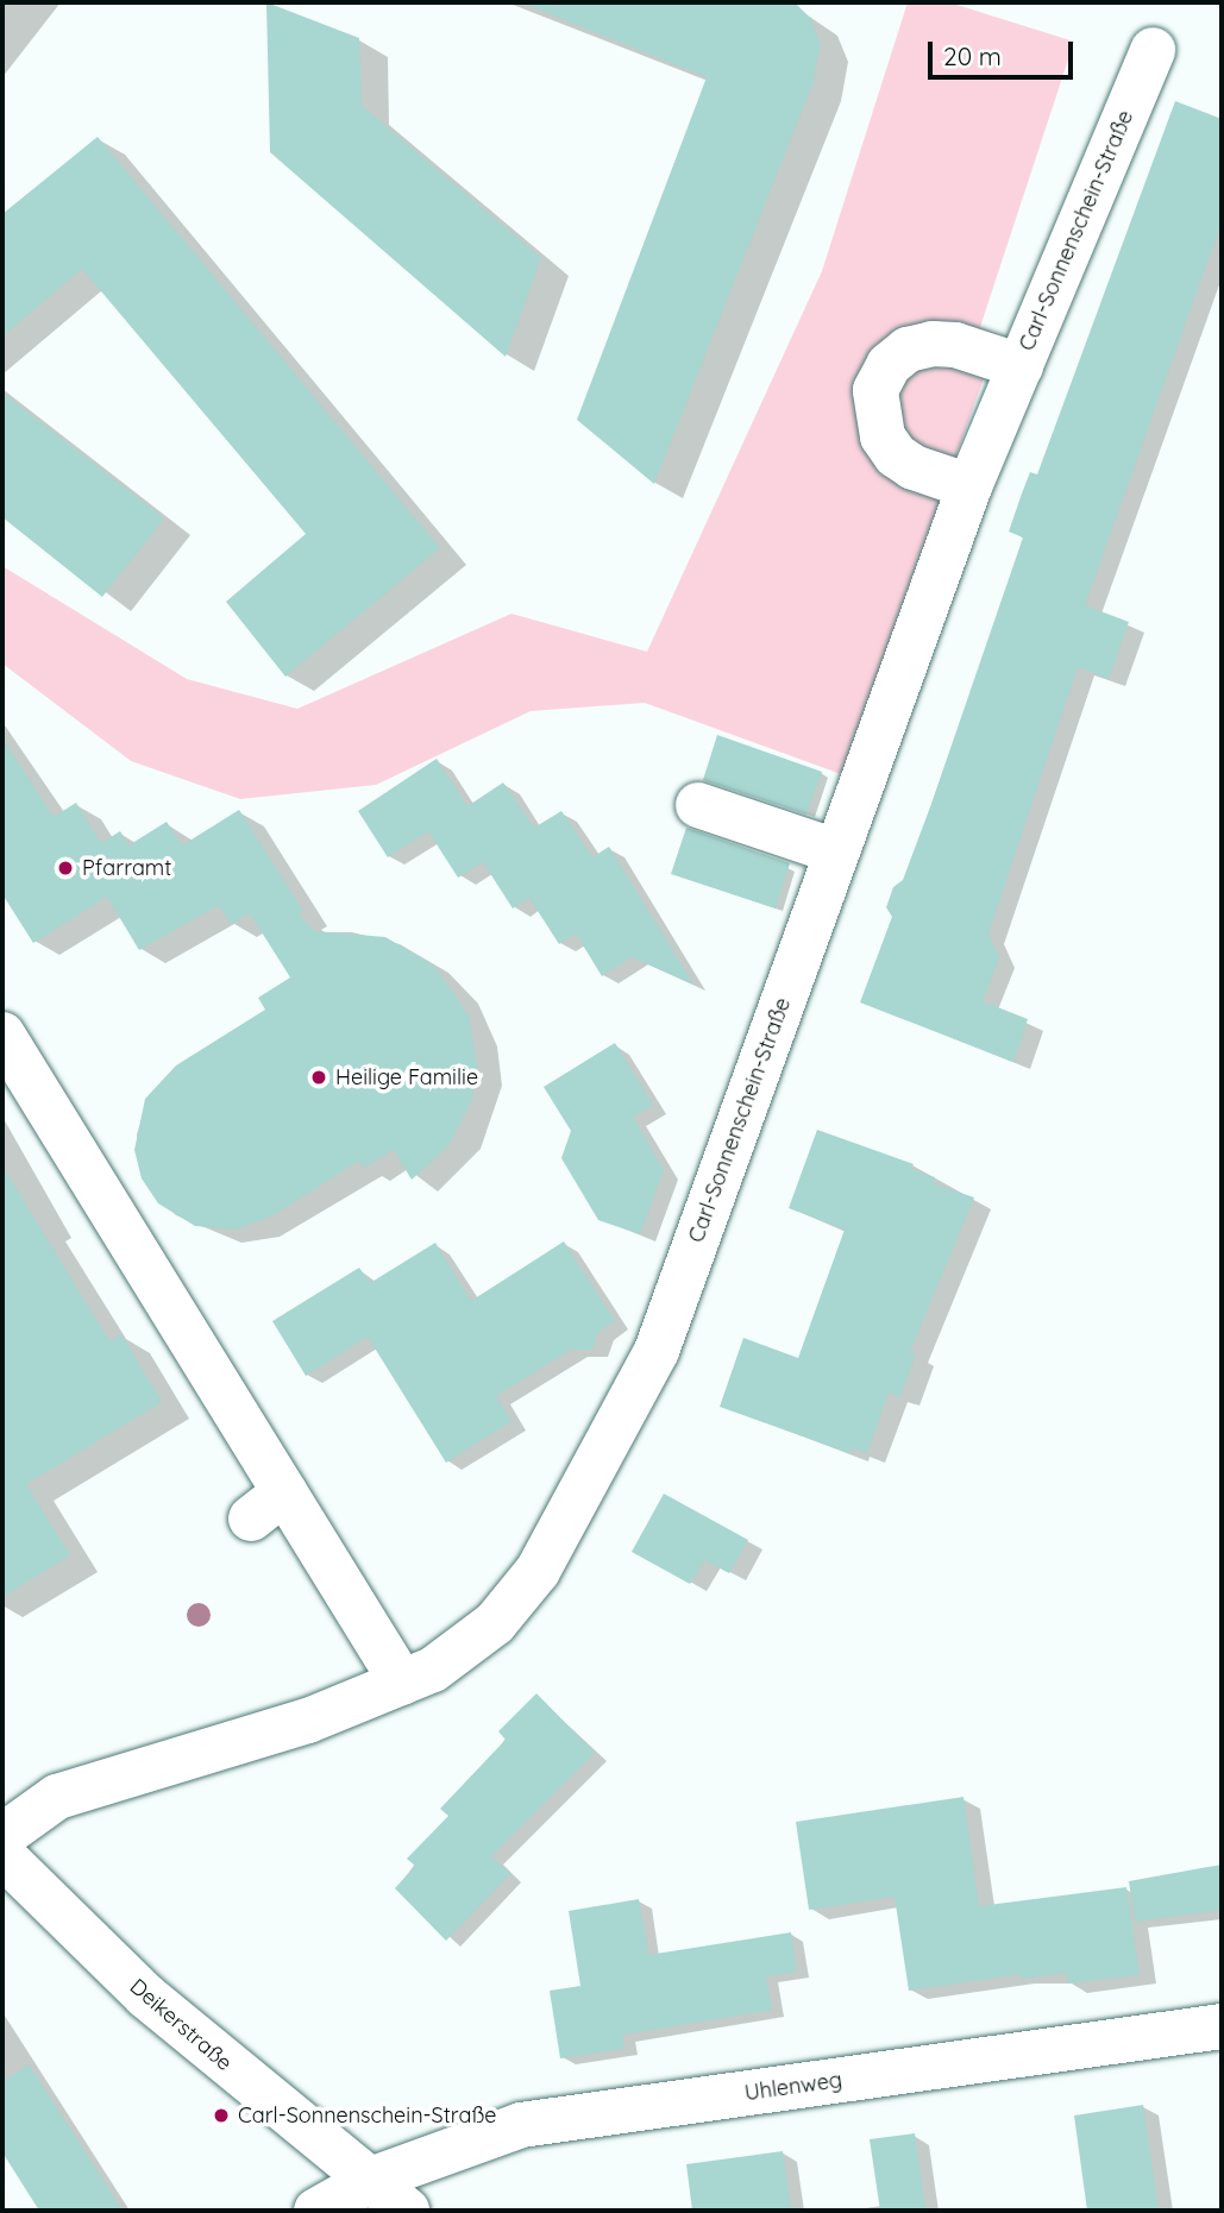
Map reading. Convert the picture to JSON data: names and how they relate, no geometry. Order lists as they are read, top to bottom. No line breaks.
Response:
{"streets":{"street":["Carl-Sonnenschein-Straße","Deikerstraße","Uhlenweg"]},"crossings":[["Deikerstraße","Uhlenweg"]],"places":["Pfarramt","Heilige Familie","Carl-Sonnenschein-Straße"],"scale_bar":"20 m"}
